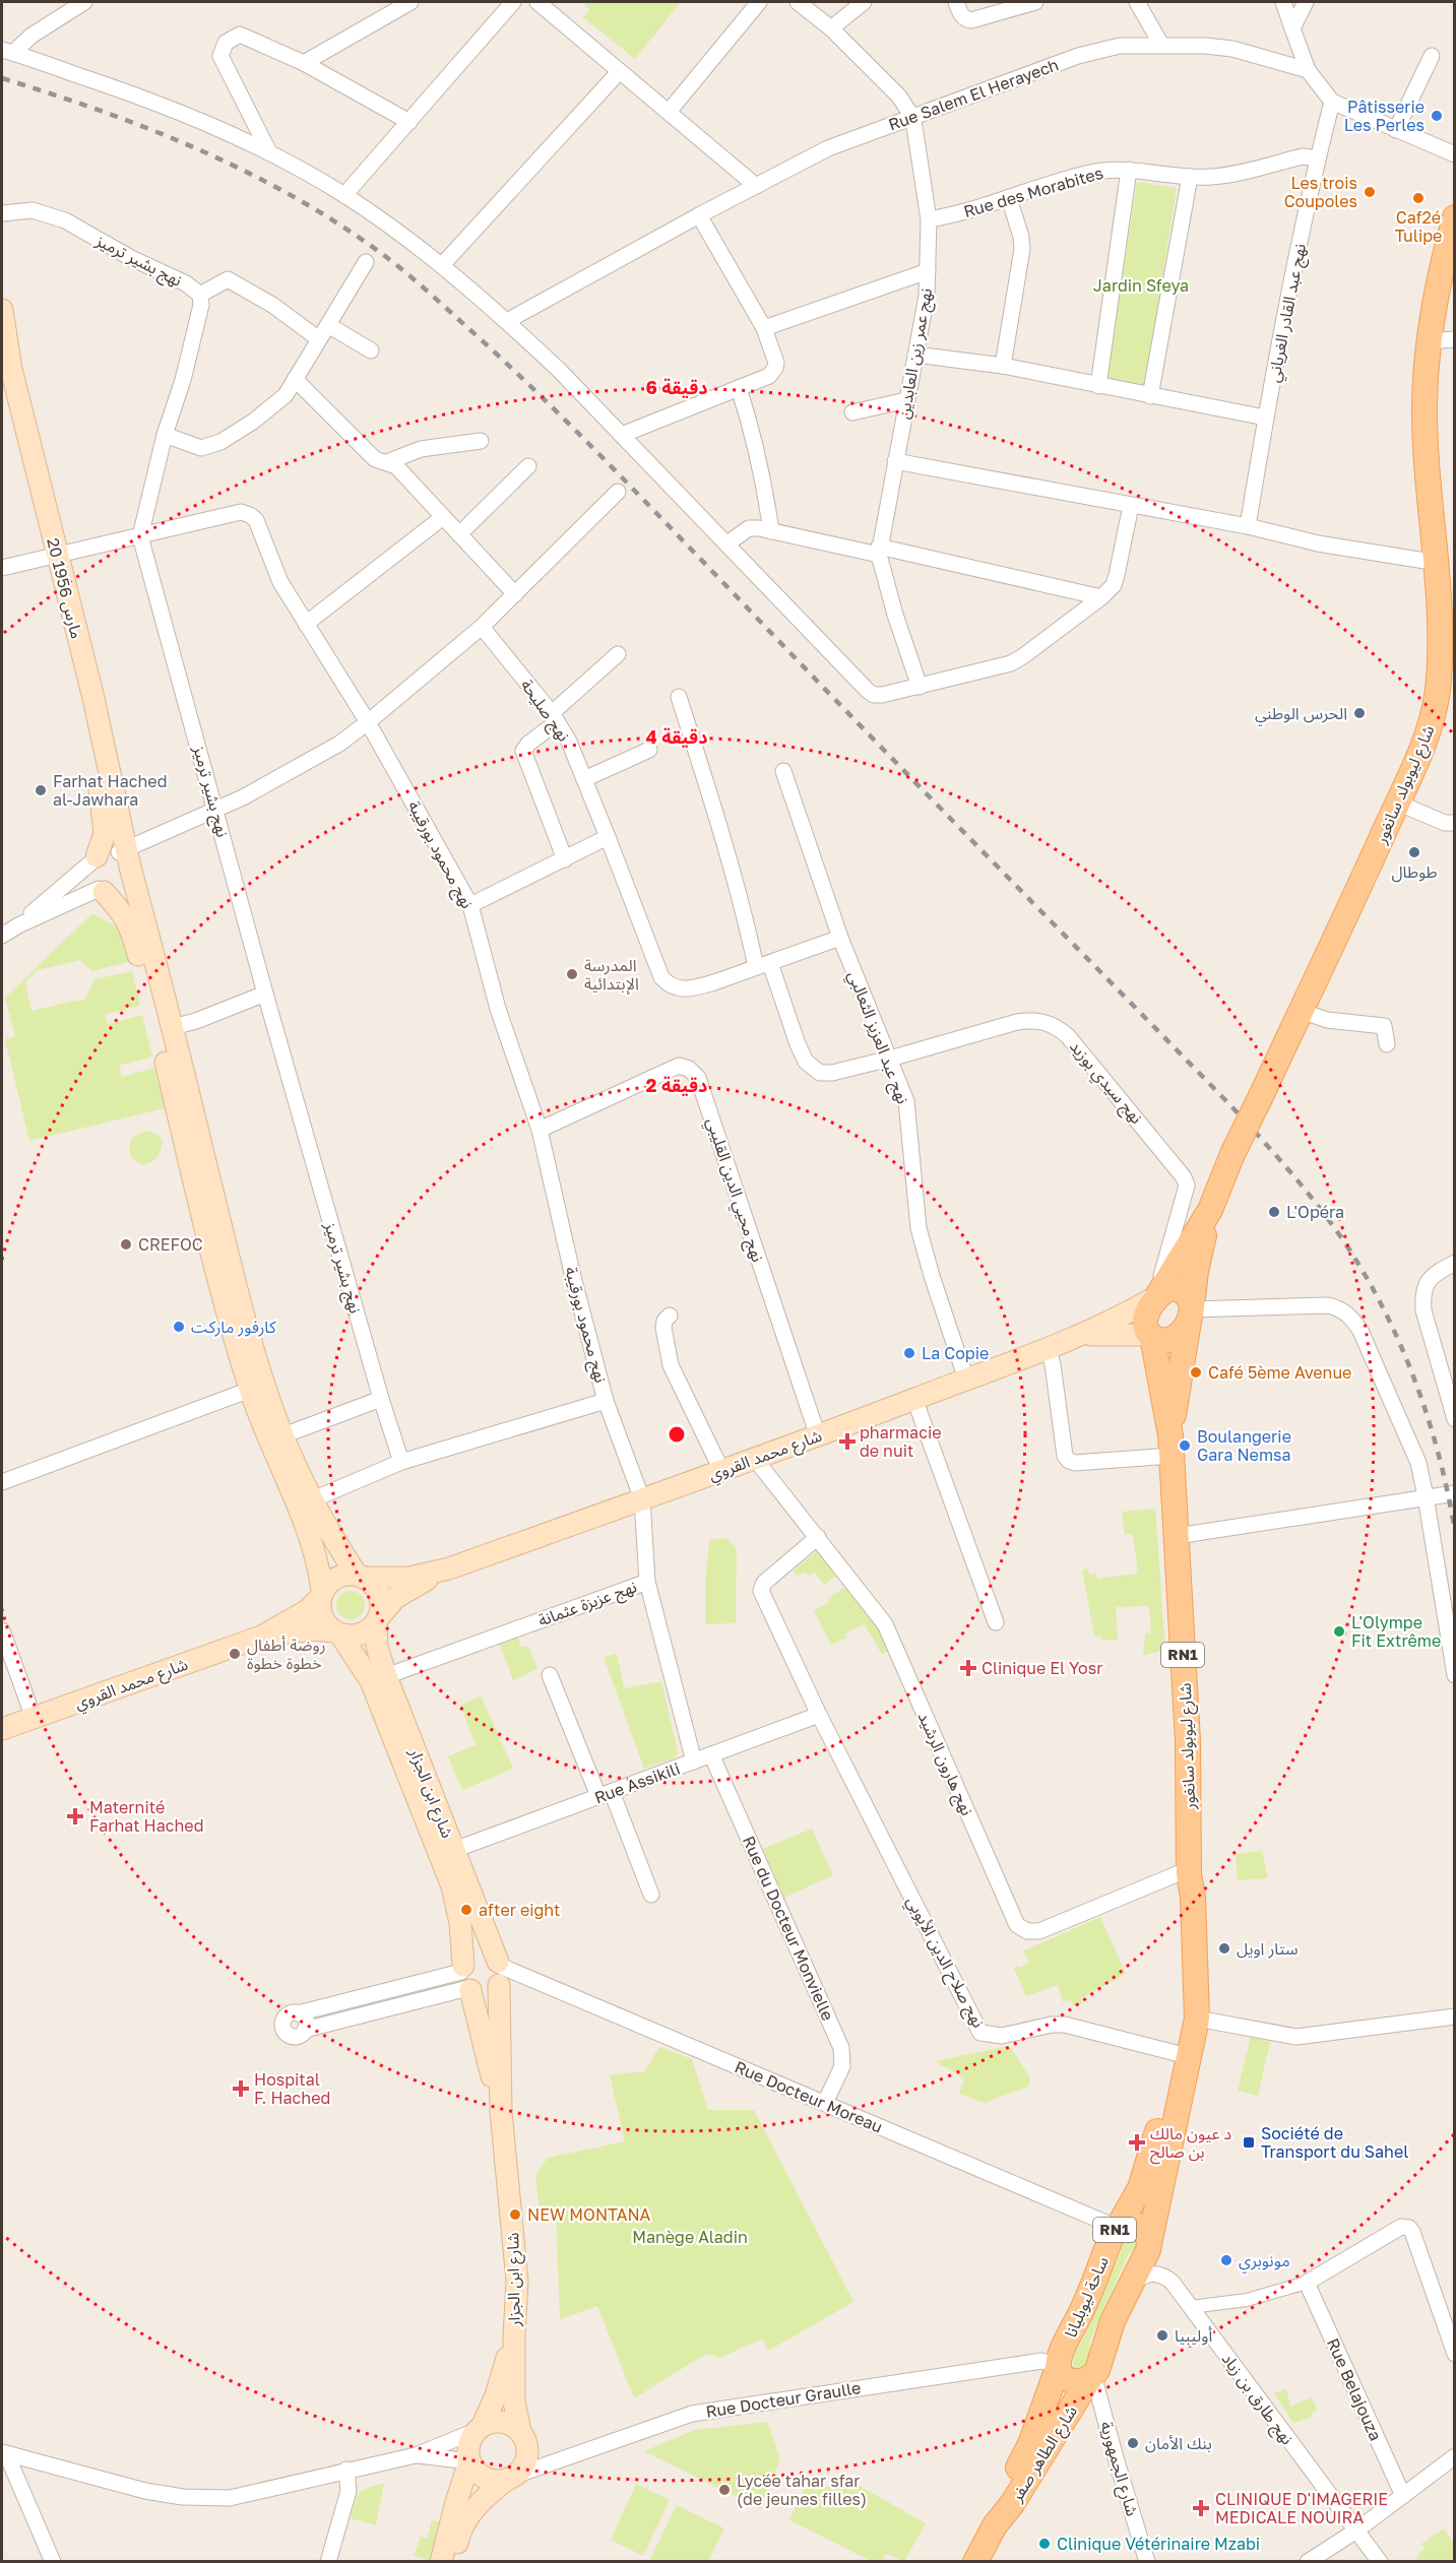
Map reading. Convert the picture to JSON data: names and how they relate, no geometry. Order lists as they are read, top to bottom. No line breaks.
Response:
{"streets":{"main road":["20 مارس 1956","شارع ليوبولد سانغور","شارع محمد القروي","RN1","شارع ابن الجزار","ساحة ليوبليانا","شارع الطاهر صفر"],"street":["Rue Salem El Herayech","Rue des Morabites","نهج بشير ترميز","نهج عبد القادر الغرياني","نهج عمر زين العابدين","نهج صليحة","نهج محمود بورقيبة","نهج عبد العزيز الثعالبي","نهج سيدي بوزيد","نهج محيي الدين القليبي","نهج عزيزة عثمانة","نهج هارون الرشيد","Rue Assikili","Rue du Docteur Monvielle","نهج صلاح الدين الأيوبي","Rue Docteur Moreau","Rue Belajouza","نهج طارق بن زياد","Rue Docteur Graulle","شارع الجمهورية"]},"crossings":[["Rue Salem El Herayech","نهج عمر زين العابدين"],["Rue des Morabites","نهج عبد القادر الغرياني"],["Rue des Morabites","نهج عمر زين العابدين"],["نهج بشير ترميز","نهج محمود بورقيبة"],["20 مارس 1956","نهج محمود بورقيبة"],["شارع ليوبولد سانغور","نهج سيدي بوزيد"],["شارع ليوبولد سانغور","شارع محمد القروي"],["شارع ليوبولد سانغور","RN1"],["شارع ليوبولد سانغور","نهج هارون الرشيد"],["شارع ليوبولد سانغور","نهج صلاح الدين الأيوبي"],["شارع ليوبولد سانغور","Rue Docteur Moreau"],["شارع ليوبولد سانغور","ساحة ليوبليانا"],["نهج محمود بورقيبة","نهج محيي الدين القليبي"],["نهج محمود بورقيبة","شارع محمد القروي"],["نهج محمود بورقيبة","نهج عزيزة عثمانة"],["نهج عبد العزيز الثعالبي","نهج سيدي بوزيد"],["نهج عبد العزيز الثعالبي","شارع محمد القروي"],["نهج سيدي بوزيد","شارع محمد القروي"],["نهج محيي الدين القليبي","شارع محمد القروي"],["شارع محمد القروي","نهج هارون الرشيد"],["شارع محمد القروي","شارع ابن الجزار"],["نهج عزيزة عثمانة","Rue Assikili"],["نهج عزيزة عثمانة","شارع ابن الجزار"],["RN1","Rue Docteur Moreau"],["RN1","ساحة ليوبليانا"],["Rue Assikili","شارع ابن الجزار"],["Rue Assikili","Rue du Docteur Monvielle"],["Rue Assikili","نهج صلاح الدين الأيوبي"],["شارع ابن الجزار","Rue Docteur Moreau"],["شارع ابن الجزار","Rue Docteur Graulle"],["Rue du Docteur Monvielle","Rue Docteur Moreau"],["Rue Docteur Moreau","ساحة ليوبليانا"],["ساحة ليوبليانا","نهج طارق بن زياد"],["ساحة ليوبليانا","Rue Docteur Graulle"],["ساحة ليوبليانا","شارع الطاهر صفر"],["ساحة ليوبليانا","شارع الجمهورية"],["Rue Docteur Graulle","شارع الطاهر صفر"],["شارع الطاهر صفر","شارع الجمهورية"]],"parks":["Jardin Sfeya","Manège Aladin"],"places":{"other":["Pâtisserie Les Perles","Les trois Coupoles","Caf2é Tulipe","الحرس الوطني","Farhat Hached al-Jawhara","طوطال","المدرسة الإبتدائية","L'Opéra","CREFOC","كارفور ماركت","La Copie","Café 5ème Avenue","Boulangerie Gara Nemsa","L'Olympe Fit Extrême","روضة أطفال خطوة خطوة","after eight","ستار اويل","NEW MONTANA","مونوبري","أوليبيا","بنك الأمان","Lycée tahar sfar (de jeunes filles)","Clinique Vétérinaire Mzabi"],"health":["pharmacie de nuit","Clinique El Yosr","Maternité Farhat Hached","Hospital F. Hached","د عيون مالك بن صالح","CLINIQUE D'IMAGERIE MEDICALE NOUIRA"],"transit":["Société de Transport du Sahel"]},"rings":["6 دقيقة","4 دقيقة","2 دقيقة"]}
